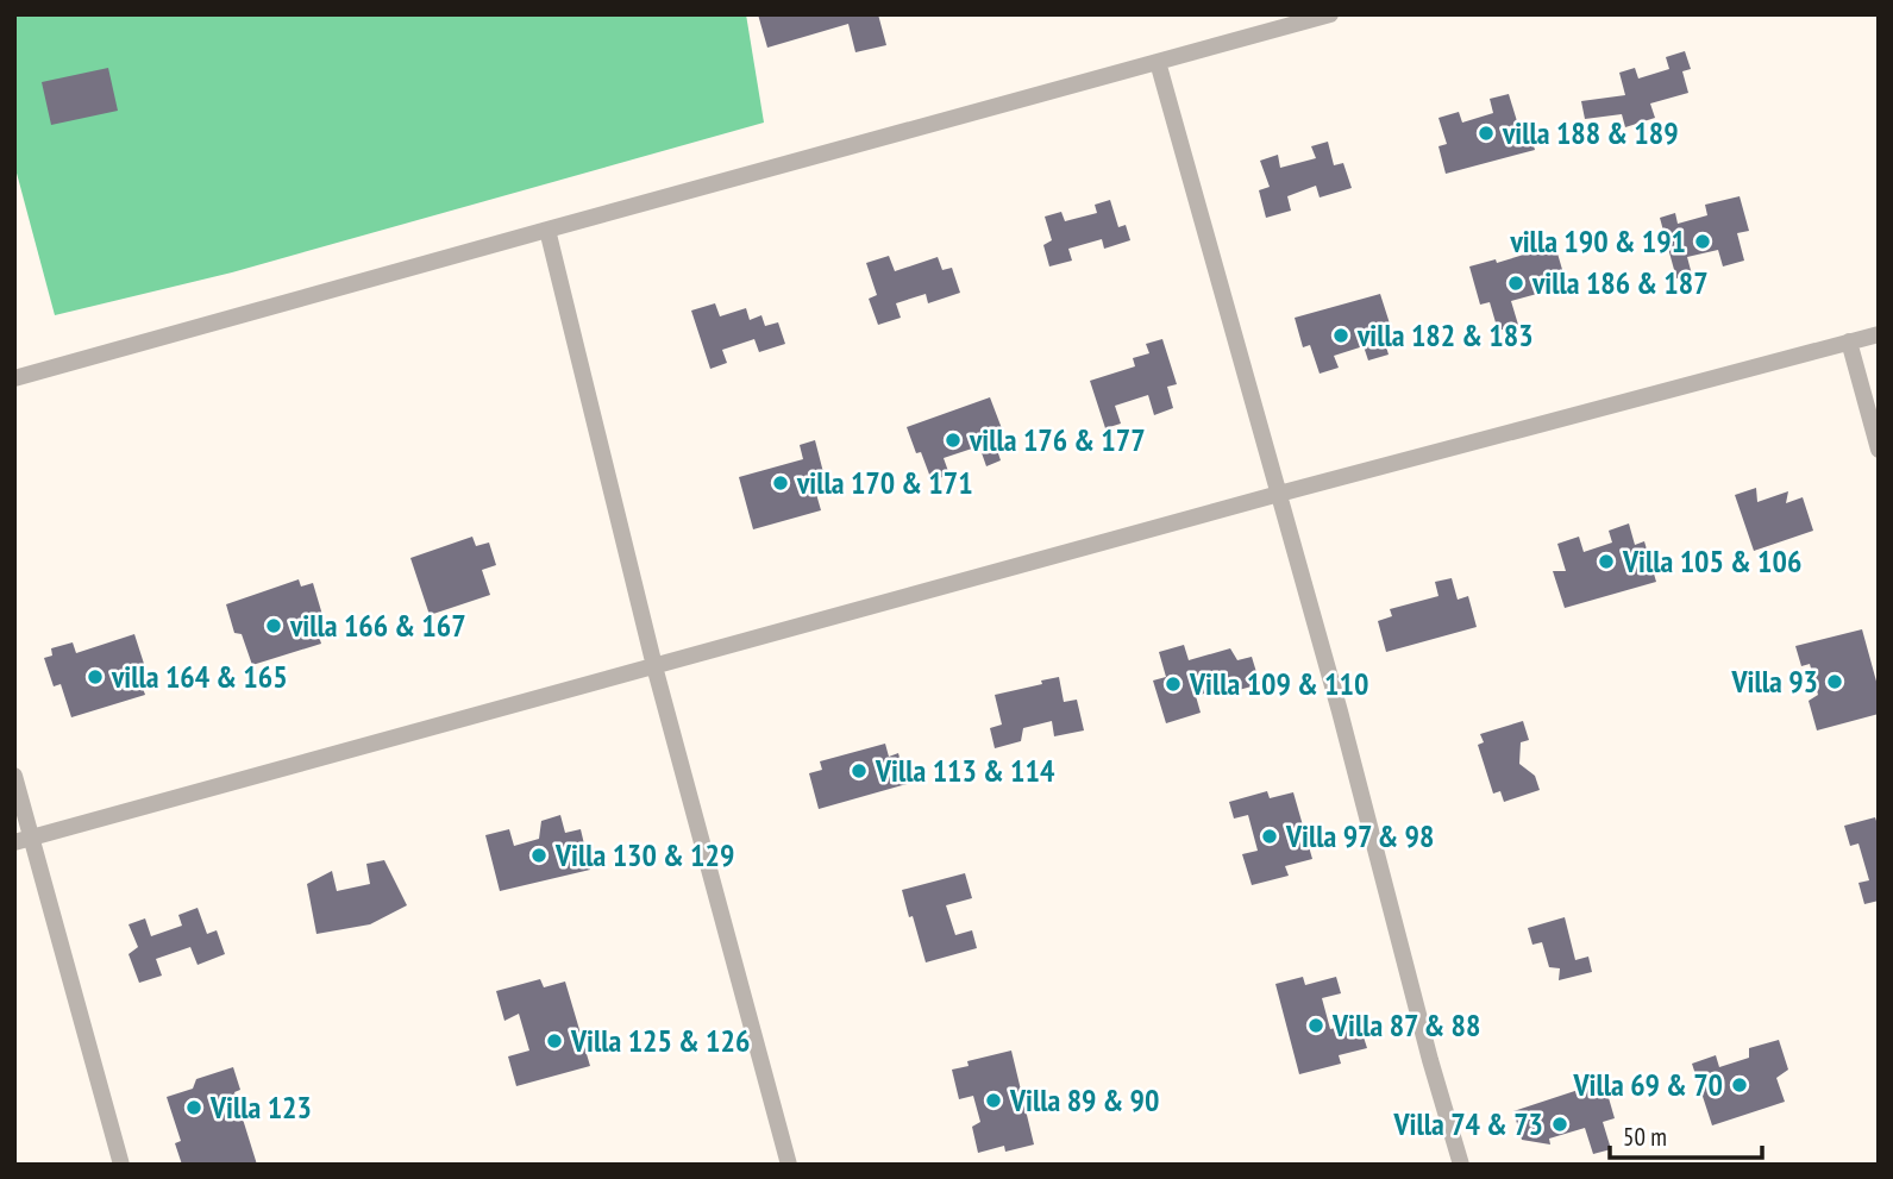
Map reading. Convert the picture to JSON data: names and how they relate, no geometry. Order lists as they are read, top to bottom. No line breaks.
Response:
{"places":["villa 188 & 189","villa 190 & 191","villa 186 & 187","villa 182 & 183","villa 176 & 177","villa 170 & 171","Villa 105 & 106","villa 166 & 167","villa 164 & 165","Villa 93","Villa 109 & 110","Villa 113 & 114","Villa 97 & 98","Villa 130 & 129","Villa 87 & 88","Villa 125 & 126","Villa 69 & 70","Villa 89 & 90","Villa 123","Villa 74 & 73"],"scale_bar":"50 m"}
